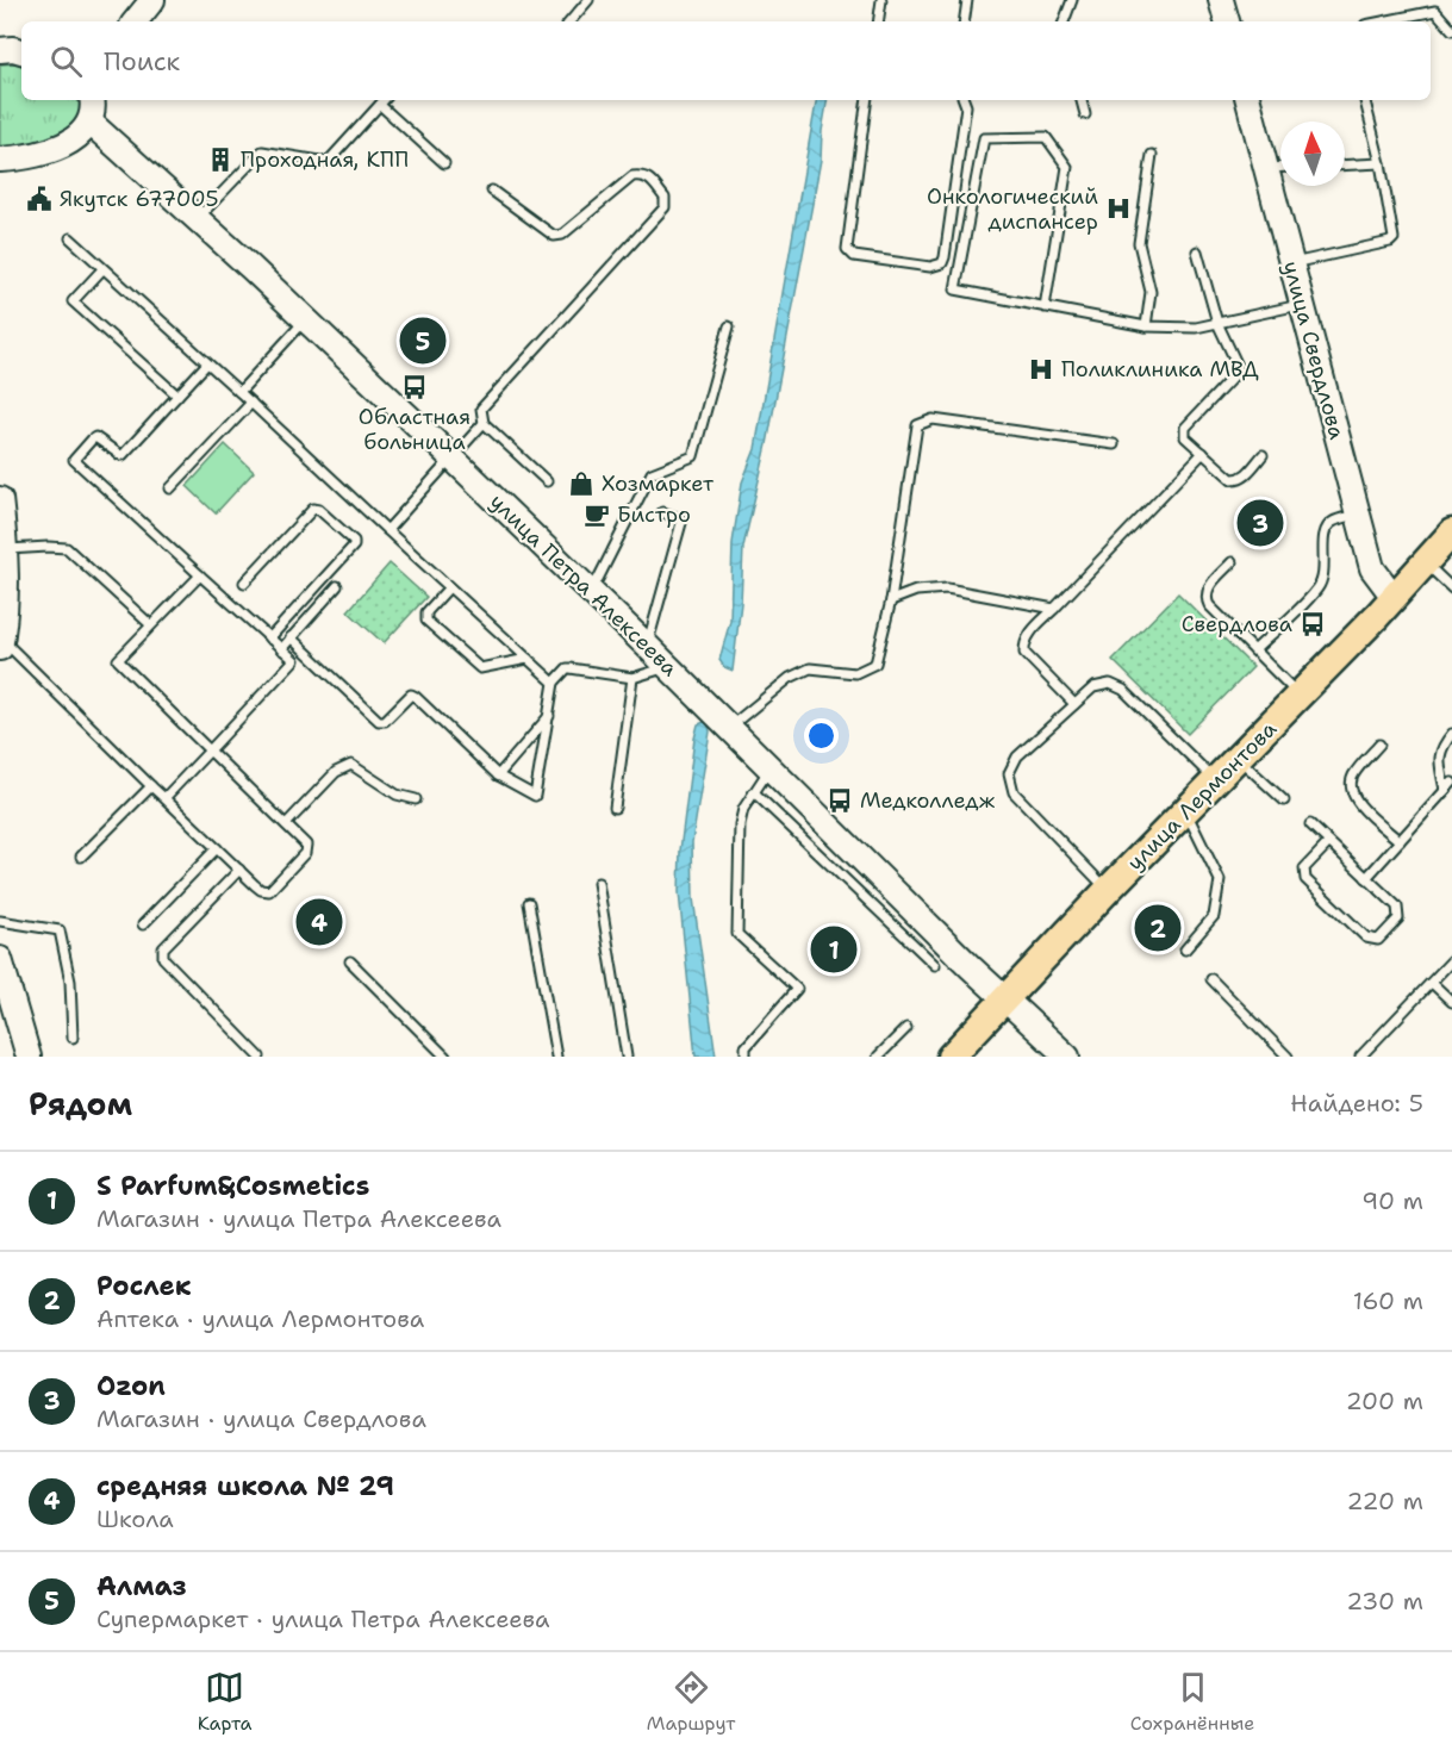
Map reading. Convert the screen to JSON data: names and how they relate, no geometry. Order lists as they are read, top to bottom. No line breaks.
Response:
{"streets":{"main road":["улица Лермонтова"],"street":["улица Свердлова","улица Петра Алексеева"]},"crossings":[["улица Свердлова","улица Лермонтова"],["улица Петра Алексеева","улица Лермонтова"]],"places":{"building":["Проходная, КПП"],"public building":["Якутск 677005"],"hospital":["Онкологический диспансер","Поликлиника МВД"],"bus stop":["Областная больница","Свердлова","Медколледж"],"shop":["Хозмаркет"],"cafe":["Бистро"]},"north":"top","page":{"search":"Поиск","pins":["5","3","4","2","1"],"heading":["Рядом","Найдено: 5"],"list":[{"mark":"1","name":"S Parfum&Cosmetics","note":"Магазин · улица Петра Алексеева","value":"90 m"},{"mark":"2","name":"Рослек","note":"Аптека · улица Лермонтова","value":"160 m"},{"mark":"3","name":"Ozon","note":"Магазин · улица Свердлова","value":"200 m"},{"mark":"4","name":"средняя школа № 29","note":"Школа","value":"220 m"},{"mark":"5","name":"Алмаз","note":"Супермаркет · улица Петра Алексеева","value":"230 m"}],"nav":["Карта","Маршрут","Сохранённые"]}}
